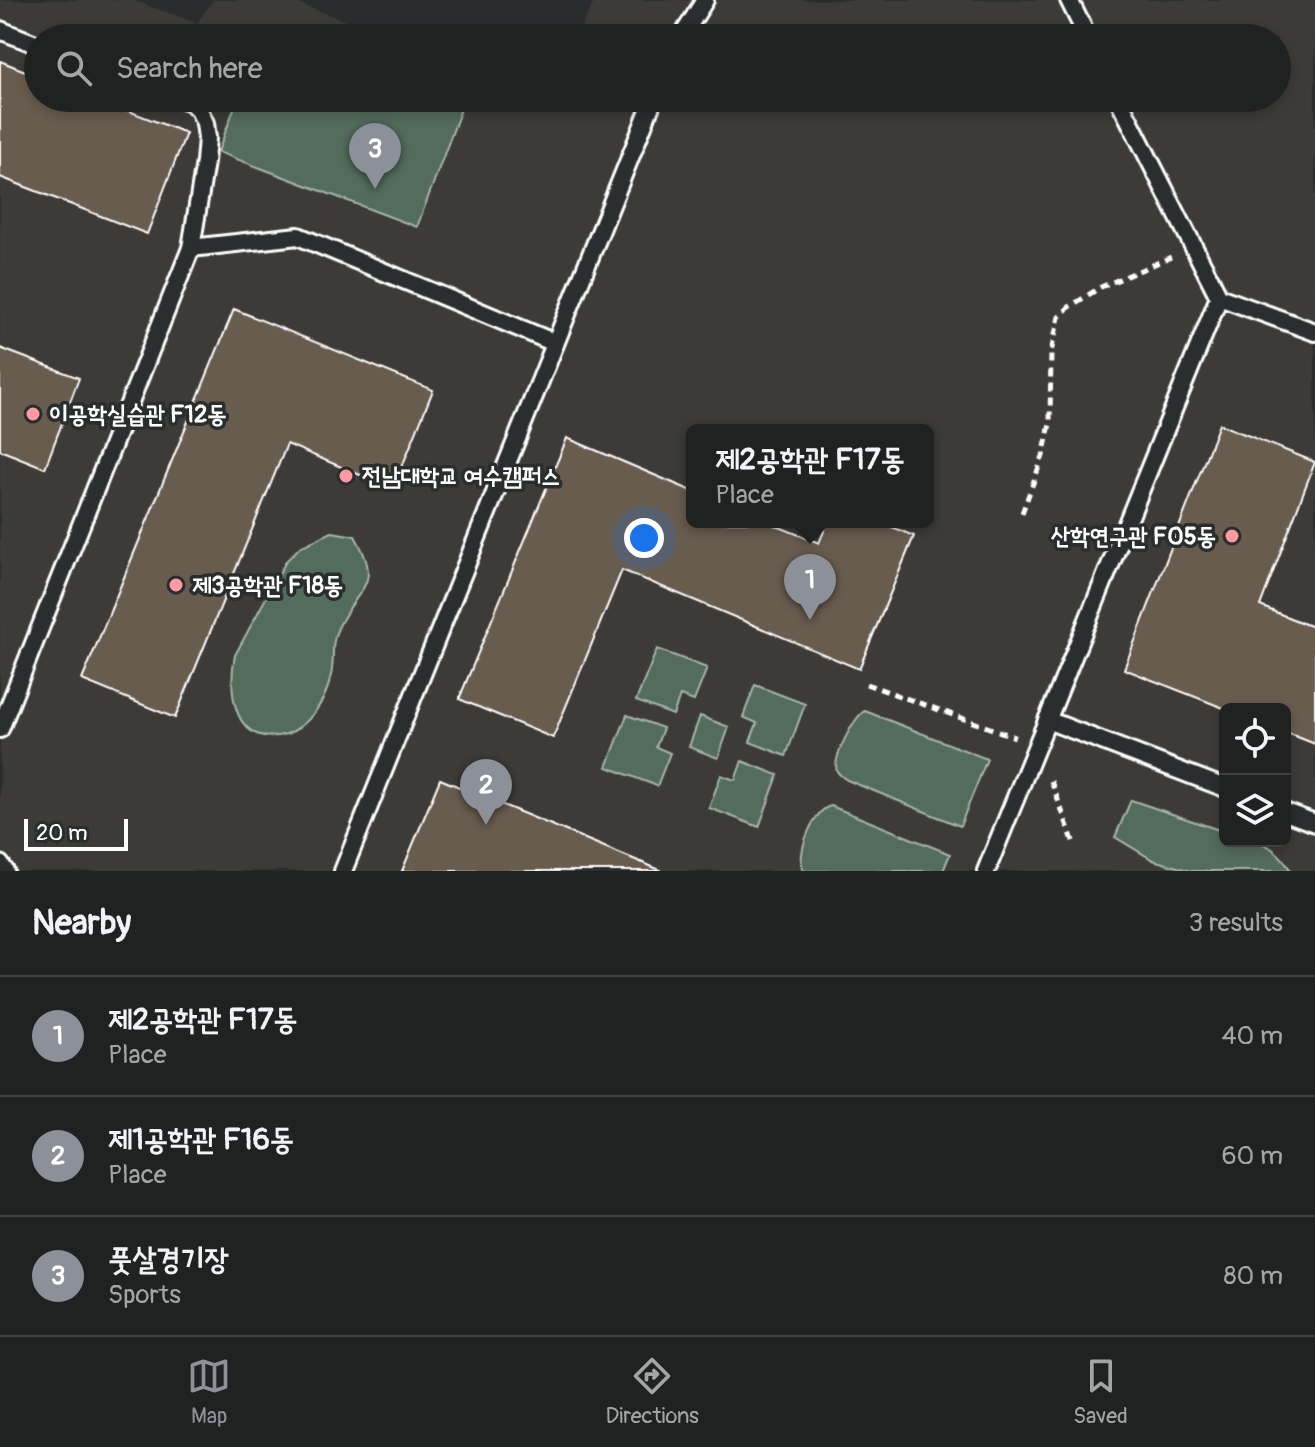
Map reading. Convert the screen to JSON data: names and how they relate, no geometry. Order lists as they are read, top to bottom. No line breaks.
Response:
{"places":["이공학실습관 F12동","전남대학교 여수캠퍼스","산학연구관 F05동","제3공학관 F18동"],"scale_bar":"20 m","page":{"search":"Search here","pins":["3","1","2"],"popup":["제2공학관 F17동","Place"],"scale":"20 m","heading":["Nearby","3 results"],"list":[{"mark":"1","name":"제2공학관 F17동","note":"Place","value":"40 m"},{"mark":"2","name":"제1공학관 F16동","note":"Place","value":"60 m"},{"mark":"3","name":"풋살경기장","note":"Sports","value":"80 m"}],"nav":["Map","Directions","Saved"]}}
